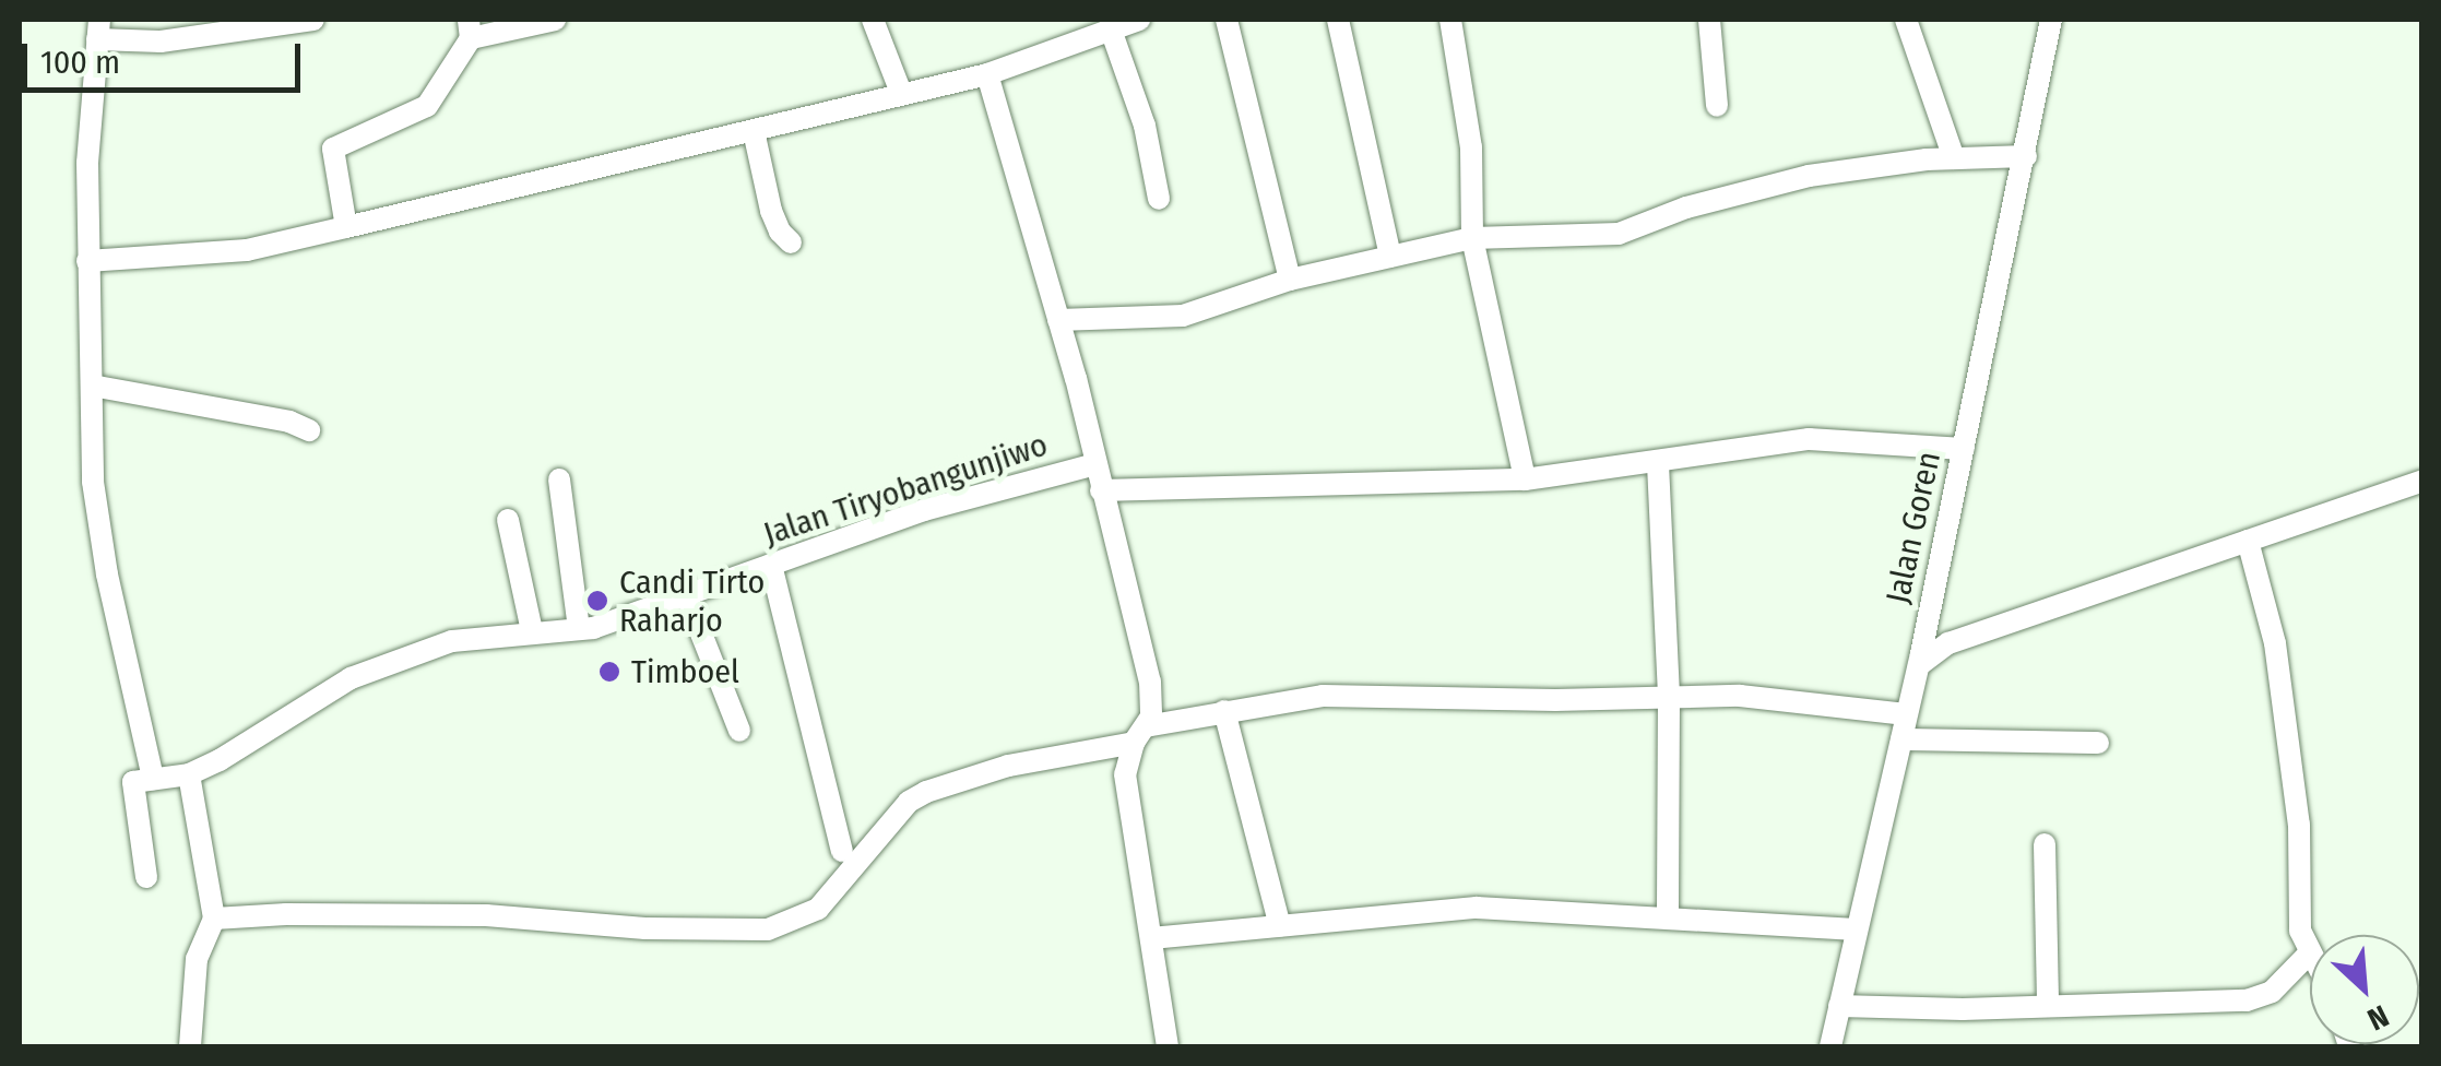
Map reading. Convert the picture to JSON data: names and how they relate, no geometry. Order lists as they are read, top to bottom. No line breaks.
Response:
{"streets":{"street":["Jalan Tiryobangunjiwo","Jalan Goren"]},"places":["Candi Tirto Raharjo","Timboel"],"scale_bar":"100 m","north":"bottom right"}
